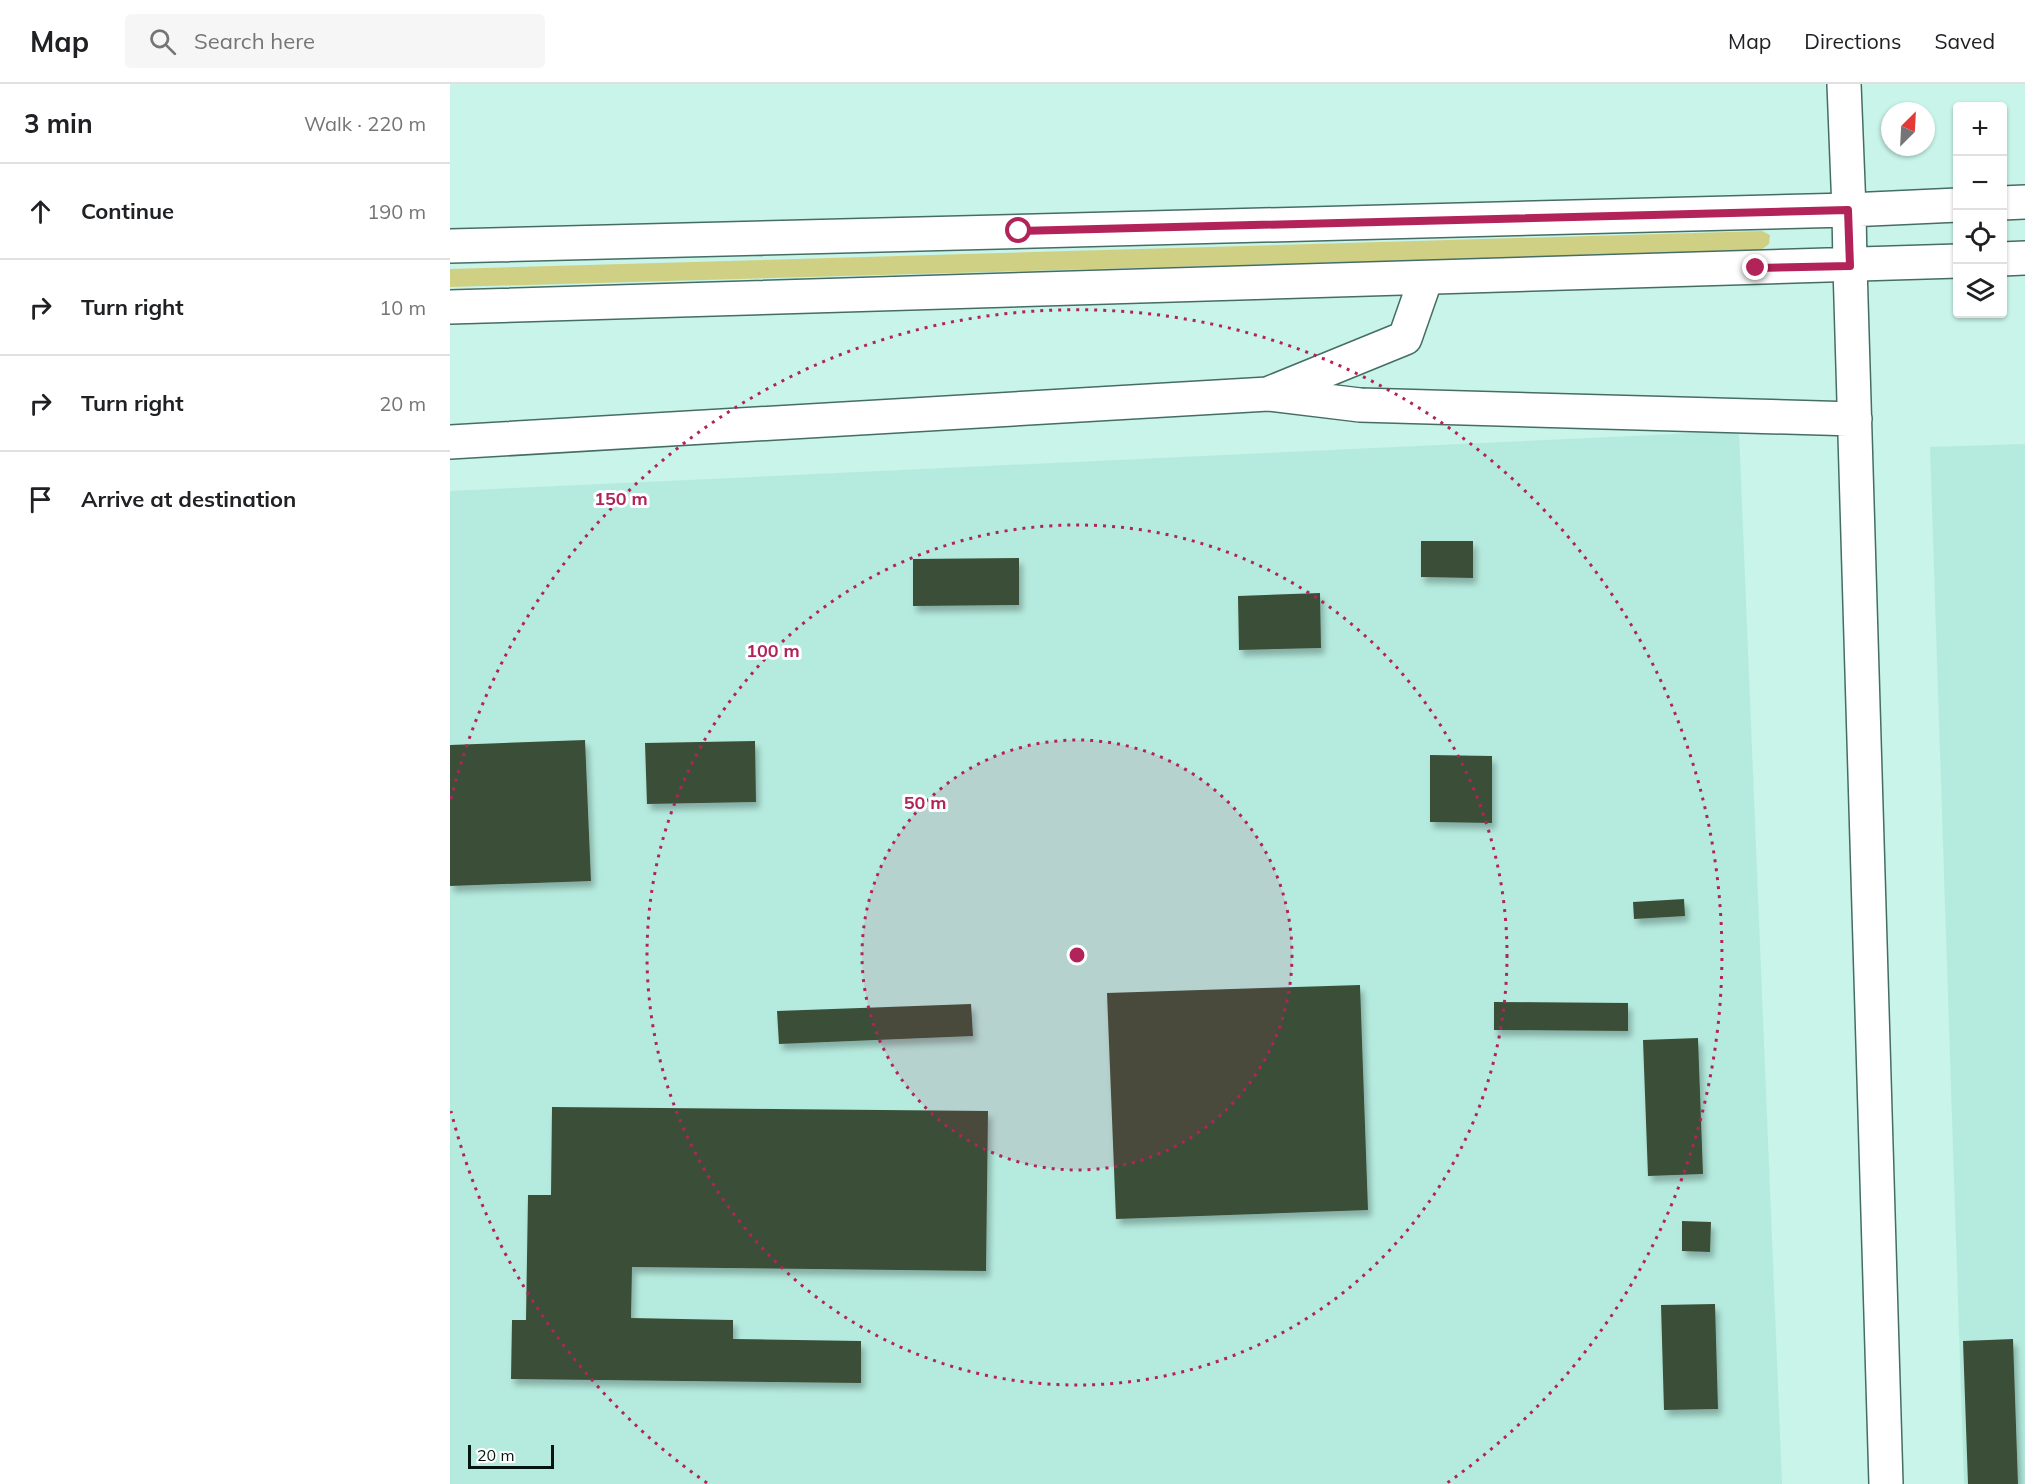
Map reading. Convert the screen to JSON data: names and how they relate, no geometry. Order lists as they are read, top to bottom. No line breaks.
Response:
{"scale_bar":"20 m","north":"top right","page":{"header":"Map","search":"Search here","nav":["Map","Directions","Saved"],"heading":["3 min","Walk · 220 m"],"map_buttons":["+","−"],"list":[["Continue","190 m"],["Turn right","10 m"],["Turn right","20 m"],"Arrive at destination"],"scale":"20 m"},"rings":["150 m","100 m","50 m"]}
